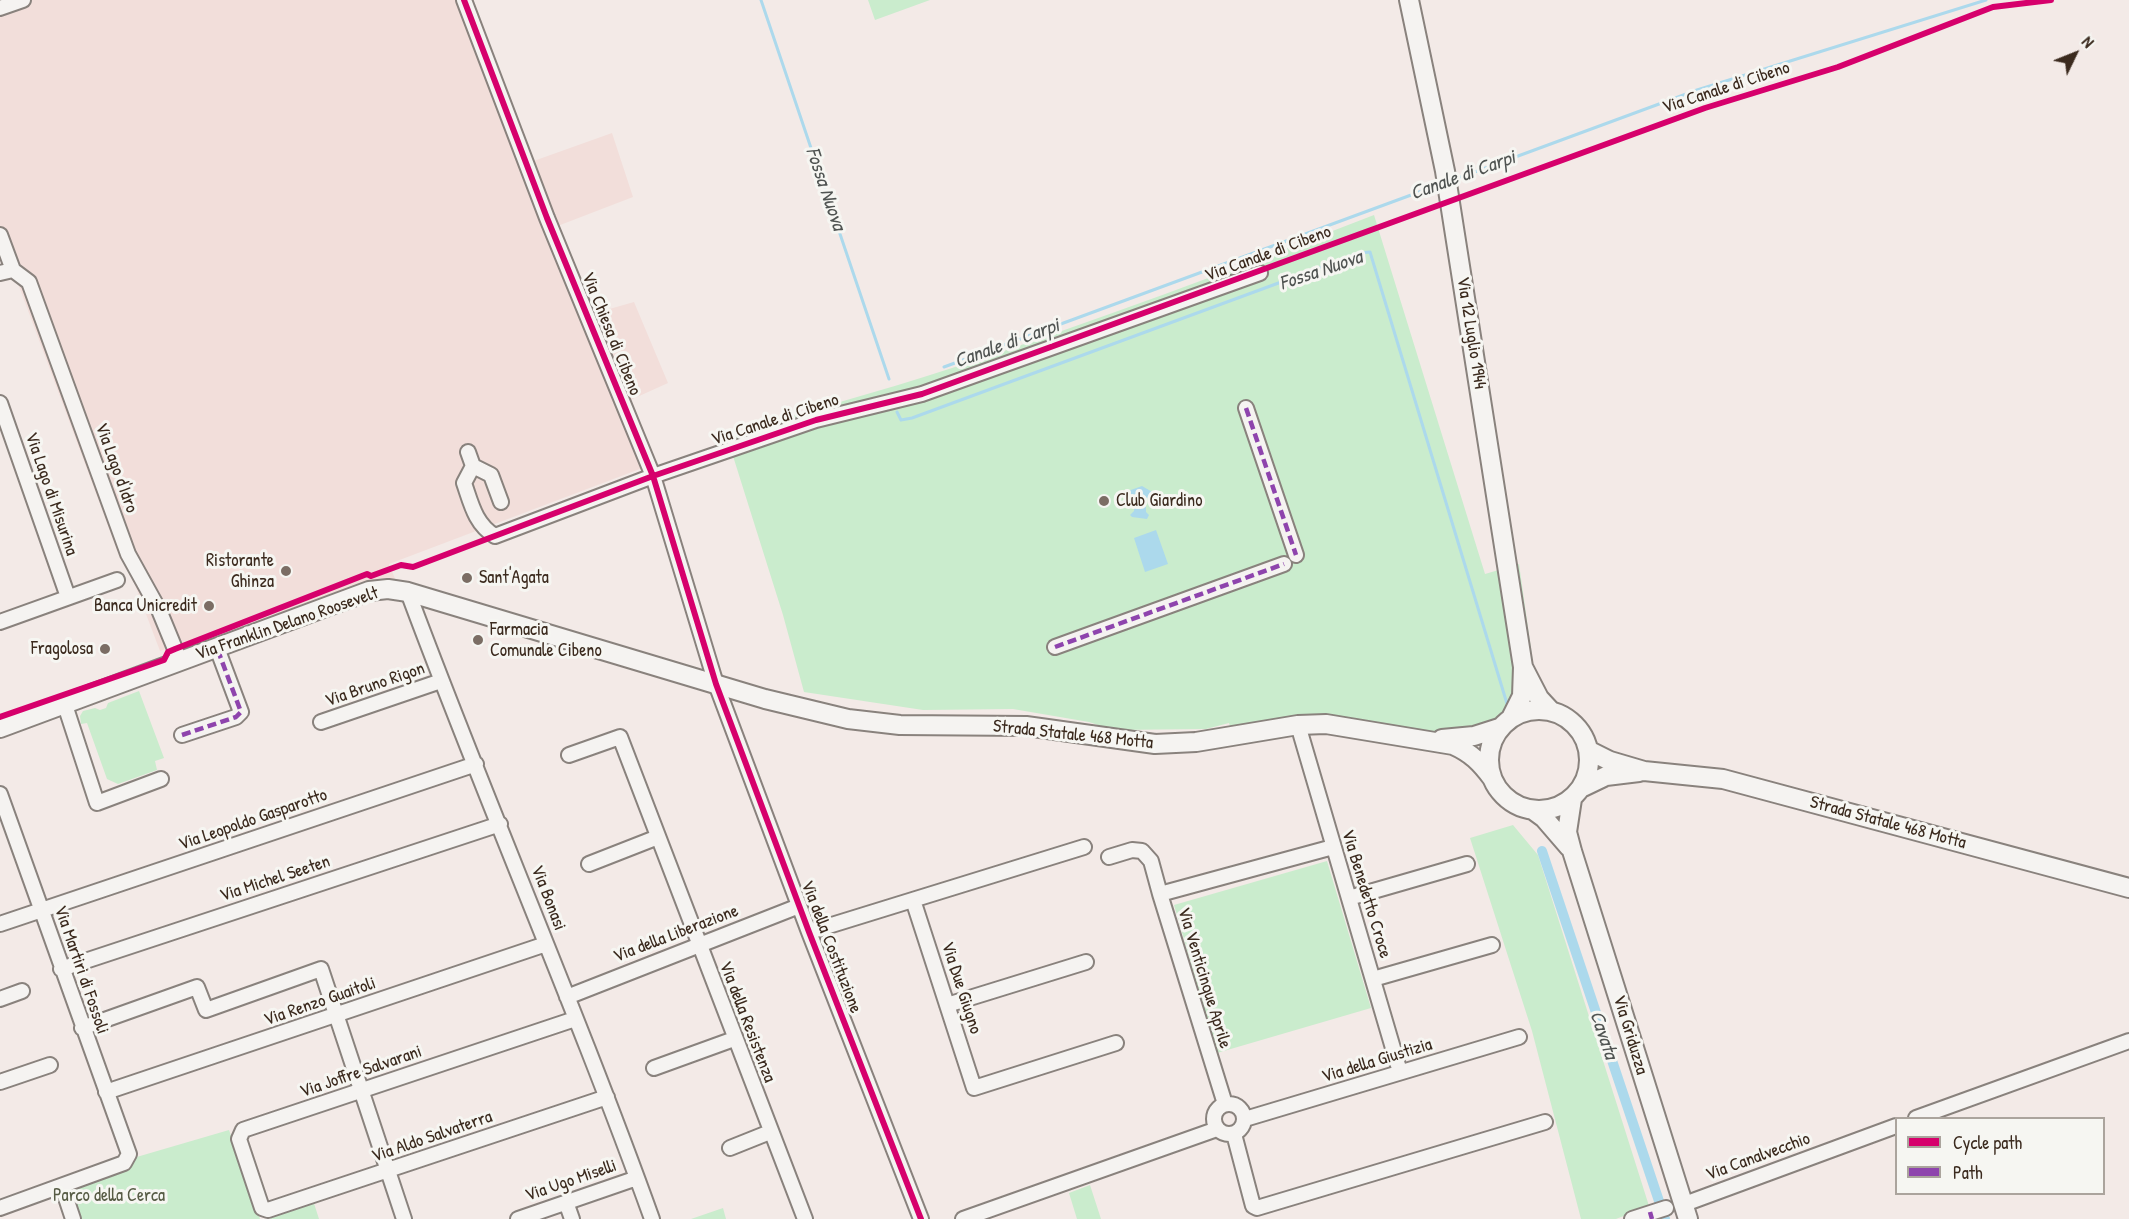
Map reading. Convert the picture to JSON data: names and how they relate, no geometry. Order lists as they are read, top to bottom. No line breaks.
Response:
{"streets":{"main road":["Via 12 Luglio 1944","Via Franklin Delano Roosevelt","Strada Statale 468 Motta","Via Griduzza"],"street":["Via Canale di Cibeno","Via Chiesa di Cibeno","Via Lago d'Idro","Via Lago di Misurina","Via Bruno Rigon","Via Leopoldo Gasparotto","Via Michel Seeten","Via Benedetto Croce","Via Bonasi","Via della Liberazione","Via della Costituzione","Via Martiri di Fossoli","Via Venticinque Aprile","Via Due Giugno","Via Renzo Guaitoli","Via della Resistenza","Via della Giustizia","Via Joffre Salvarani","Via Aldo Salvaterra","Via Canalvecchio","Via Ugo Miselli"]},"crossings":[["Via Canale di Cibeno","Via Chiesa di Cibeno"],["Via Chiesa di Cibeno","Via Franklin Delano Roosevelt"],["Via Chiesa di Cibeno","Strada Statale 468 Motta"],["Via Chiesa di Cibeno","Via della Costituzione"],["Via Lago d'Idro","Via Franklin Delano Roosevelt"],["Via Franklin Delano Roosevelt","Strada Statale 468 Motta"],["Via Franklin Delano Roosevelt","Via Bonasi"],["Via Franklin Delano Roosevelt","Via della Costituzione"],["Via Bruno Rigon","Via Bonasi"],["Strada Statale 468 Motta","Via Benedetto Croce"],["Strada Statale 468 Motta","Via della Costituzione"],["Via Leopoldo Gasparotto","Via Bonasi"],["Via Leopoldo Gasparotto","Via Martiri di Fossoli"],["Via Michel Seeten","Via Bonasi"],["Via Michel Seeten","Via Martiri di Fossoli"],["Via Benedetto Croce","Via Venticinque Aprile"],["Via Benedetto Croce","Via della Giustizia"],["Via Bonasi","Via della Liberazione"],["Via Bonasi","Via Renzo Guaitoli"],["Via Bonasi","Via Joffre Salvarani"],["Via Bonasi","Via Aldo Salvaterra"],["Via Bonasi","Via Ugo Miselli"],["Via della Liberazione","Via della Costituzione"],["Via della Liberazione","Via della Resistenza"],["Via Martiri di Fossoli","Via Renzo Guaitoli"],["Via Venticinque Aprile","Via della Giustizia"],["Via Griduzza","Via Canalvecchio"],["Via Joffre Salvarani","Via Aldo Salvaterra"]],"water":["Canale di Carpi","Fossa Nuova","Cavata"],"parks":["Parco della Cerca"],"places":["Club Giardino","Ristorante Ghinza","Sant'Agata","Banca Unicredit","Farmacia Comunale Cibeno","Fragolosa"],"legend":["Cycle path","Path"],"north":"top right"}
